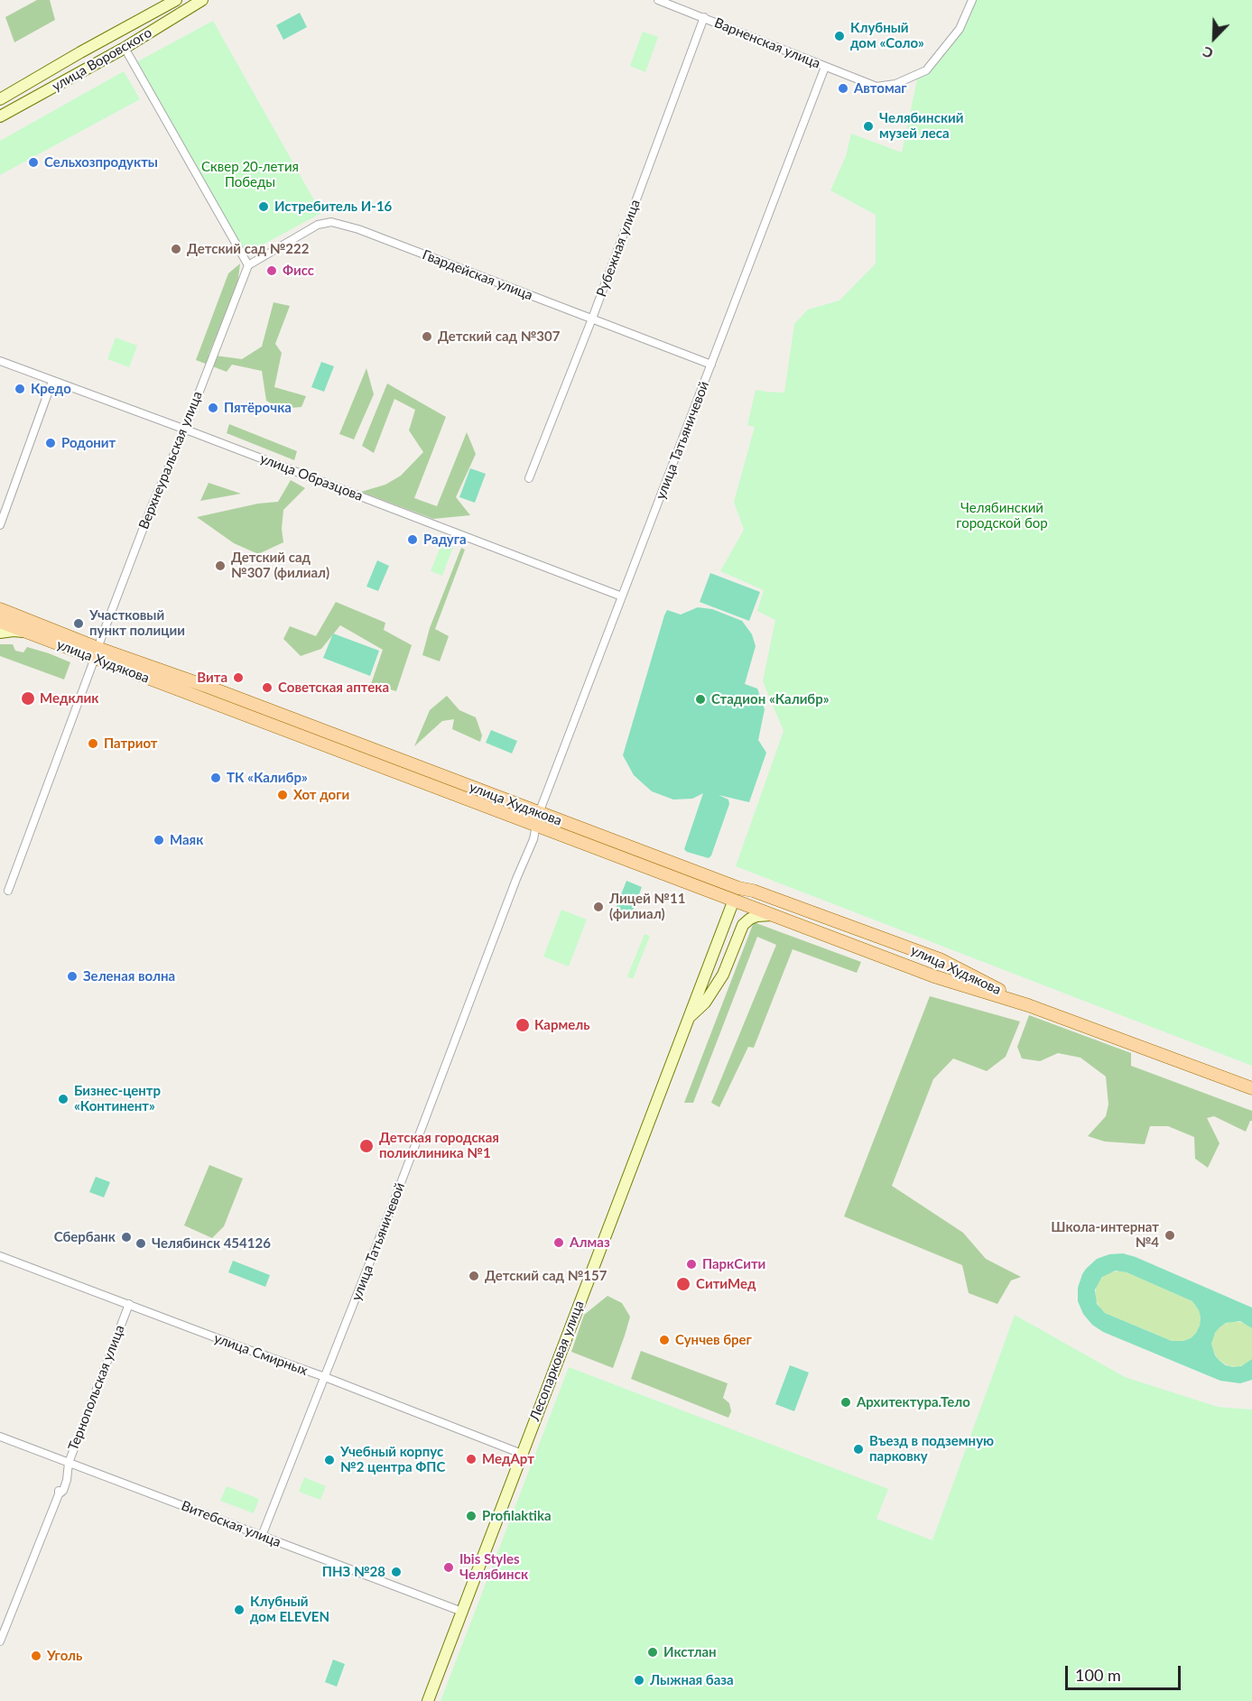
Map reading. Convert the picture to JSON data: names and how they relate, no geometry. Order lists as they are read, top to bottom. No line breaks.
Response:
{"streets":{"main road":["улица Воровского","улица Худякова","Лесопарковая улица"],"street":["Варненская улица","Рубежная улица","Гвардейская улица","улица Татьяничевой","Верхнеуральская улица","улица Образцова","улица Смирных","Тернопольская улица","Витебская улица"]},"crossings":[["Варненская улица","Рубежная улица"],["Варненская улица","улица Татьяничевой"],["Рубежная улица","Гвардейская улица"],["Гвардейская улица","улица Татьяничевой"],["Гвардейская улица","Верхнеуральская улица"],["улица Татьяничевой","улица Образцова"],["улица Татьяничевой","улица Худякова"],["улица Татьяничевой","улица Смирных"],["улица Татьяничевой","Витебская улица"],["Верхнеуральская улица","улица Образцова"],["Верхнеуральская улица","улица Худякова"],["улица Худякова","Лесопарковая улица"],["улица Смирных","Лесопарковая улица"],["улица Смирных","Тернопольская улица"],["Лесопарковая улица","Витебская улица"],["Тернопольская улица","Витебская улица"]],"parks":["Сквер 20-летия Победы","Челябинский городской бор"],"places":["Клубный дом «Соло»","Автомаг","Челябинский музей леса","Сельхозпродукты","Истребитель И-16","Детский сад №222","Фисс","Детский сад №307","Кредо","Пятёрочка","Родонит","Радуга","Детский сад №307 (филиал)","Участковый пункт полиции","Вита","Советская аптека","Медклик","Стадион «Калибр»","Патриот","ТК «Калибр»","Хот доги","Маяк","Лицей №11 (филиал)","Зеленая волна","Кармель","Бизнес-центр «Континент»","Детская городская поликлиника №1","Школа-интернат №4","Сбербанк","Алмаз","Челябинск 454126","ПаркСити","Детский сад №157","СитиМед","Сунчев брег","Архитектура.Тело","Въезд в подземную парковку","МедАрт","Учебный корпус №2 центра ФПС","Profilaktika","Ibis Styles Челябинск","ПНЗ №28","Клубный дом ELEVEN","Икстлан","Уголь","Лыжная база"],"scale_bar":"100 m","north":"bottom left"}
